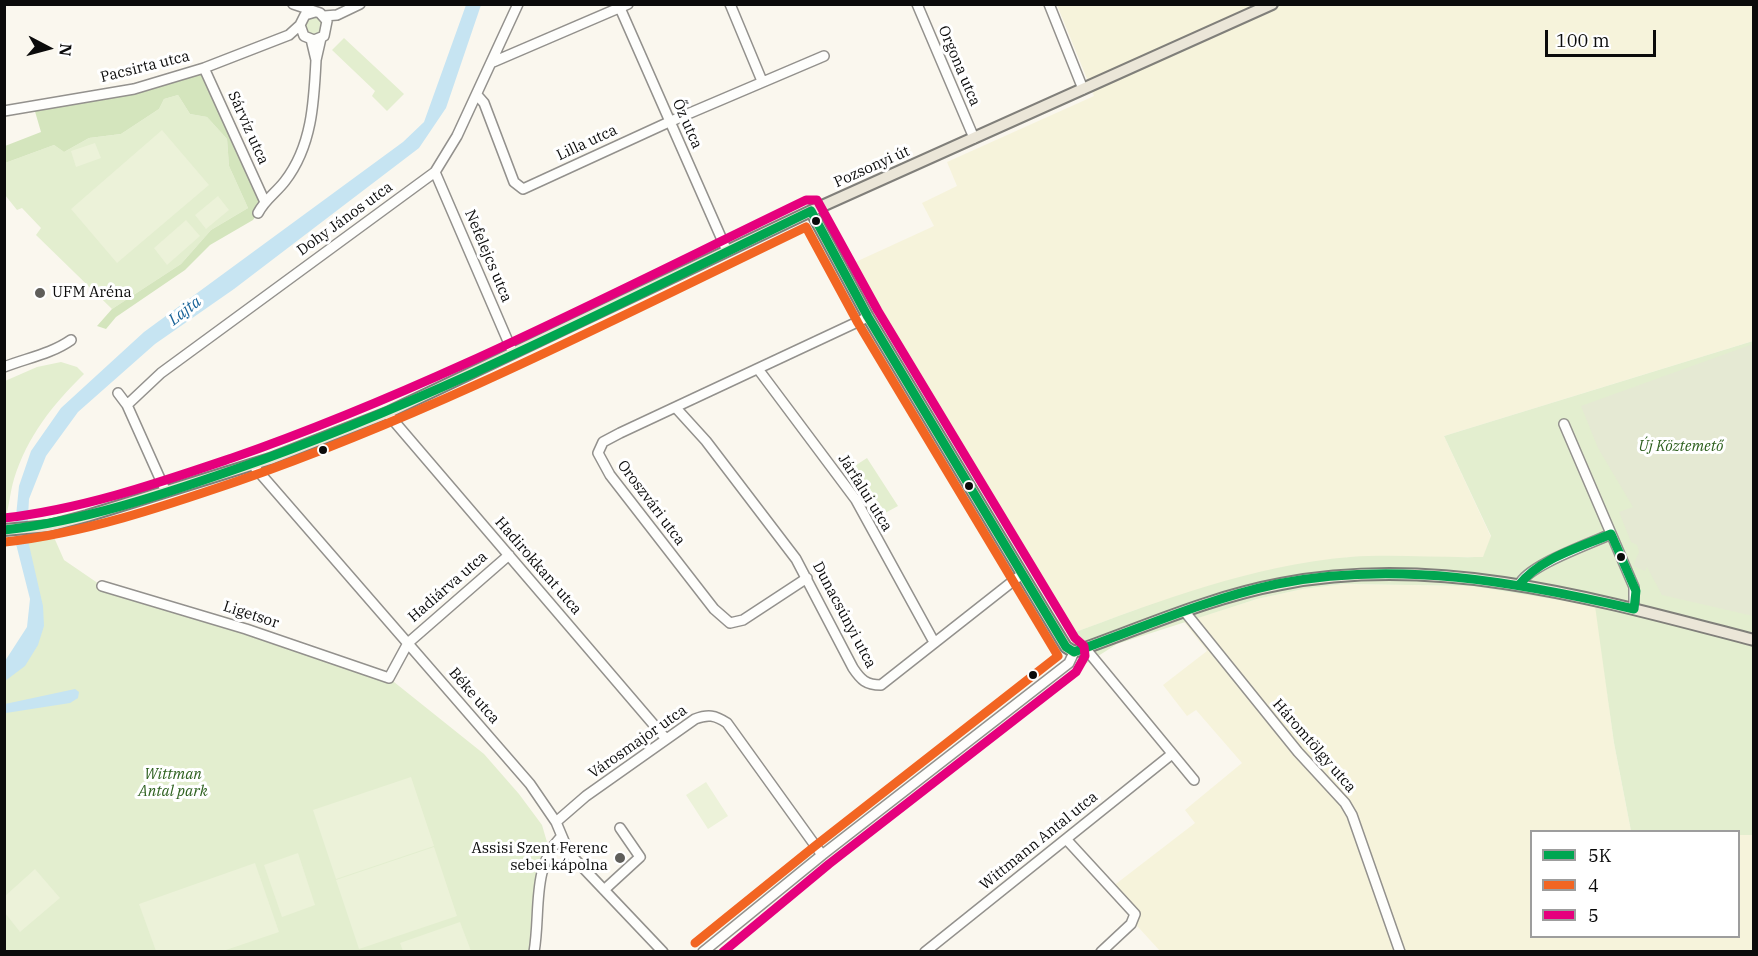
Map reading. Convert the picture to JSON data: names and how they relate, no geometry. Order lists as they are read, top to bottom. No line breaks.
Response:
{"streets":{"main road":["Pozsonyi út"],"street":["Orgona utca","Pacsirta utca","Őz utca","Sárvíz utca","Lilla utca","Dohy János utca","Nefelejcs utca","Járfalui utca","Oroszvári utca","Hadirokkant utca","Hadiárva utca","Ligetsor","Dunacsúnyi utca","Béke utca","Városmajor utca","Háromtölgy utca","Wittmann Antal utca"]},"crossings":[["Orgona utca","Pozsonyi út"],["Pacsirta utca","Sárvíz utca"],["Őz utca","Lilla utca"],["Őz utca","Pozsonyi út"],["Lilla utca","Dohy János utca"],["Pozsonyi út","Nefelejcs utca"],["Pozsonyi út","Hadirokkant utca"],["Pozsonyi út","Béke utca"],["Dohy János utca","Nefelejcs utca"],["Járfalui utca","Oroszvári utca"],["Járfalui utca","Dunacsúnyi utca"],["Oroszvári utca","Dunacsúnyi utca"],["Hadirokkant utca","Hadiárva utca"],["Hadirokkant utca","Városmajor utca"],["Hadiárva utca","Ligetsor"],["Hadiárva utca","Béke utca"],["Ligetsor","Béke utca"],["Béke utca","Városmajor utca"]],"water":["Lajta"],"parks":["Új Köztemető","Wittman Antal park"],"places":["UFM Aréna","Assisi Szent Ferenc sebei kápolna"],"lines":["transit line 5","transit line 5K","transit line 4"],"legend":["5K","4","5"],"scale_bar":"100 m","north":"right"}
